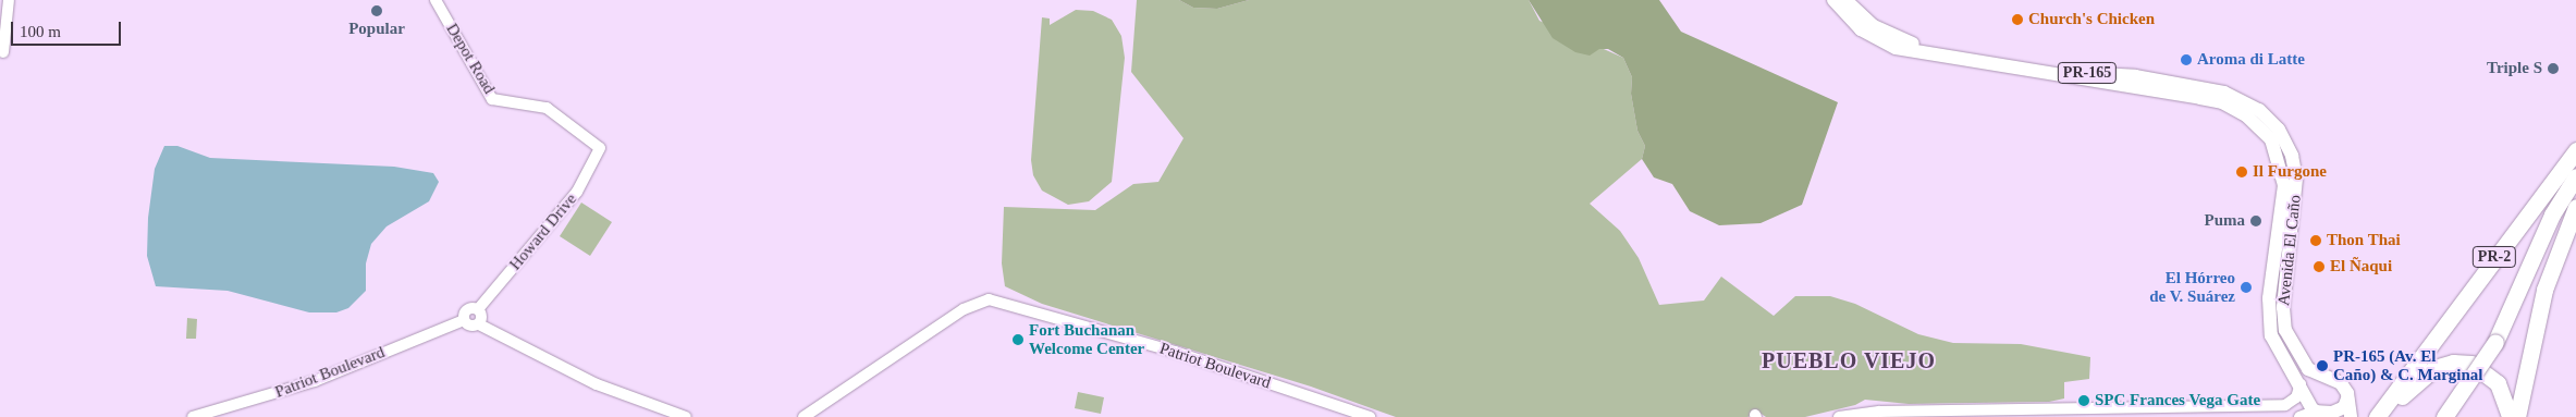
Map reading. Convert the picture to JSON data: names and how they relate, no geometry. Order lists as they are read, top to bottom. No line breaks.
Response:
{"streets":{"highway":["PR-2"],"main road":["PR-165","Avenida El Caño"],"street":["Depot Road","Howard Drive","Patriot Boulevard"]},"crossings":[["Depot Road","Howard Drive"],["Howard Drive","Patriot Boulevard"]],"districts":["PUEBLO VIEJO"],"places":["Popular","Church's Chicken","Aroma di Latte","Triple S","Il Furgone","Puma","Thon Thai","El Ñaqui","El Hórreo de V. Suárez","Fort Buchanan Welcome Center","PR-165 (Av. El Caño) & C. Marginal","SPC Frances Vega Gate"],"scale_bar":"100 m"}
